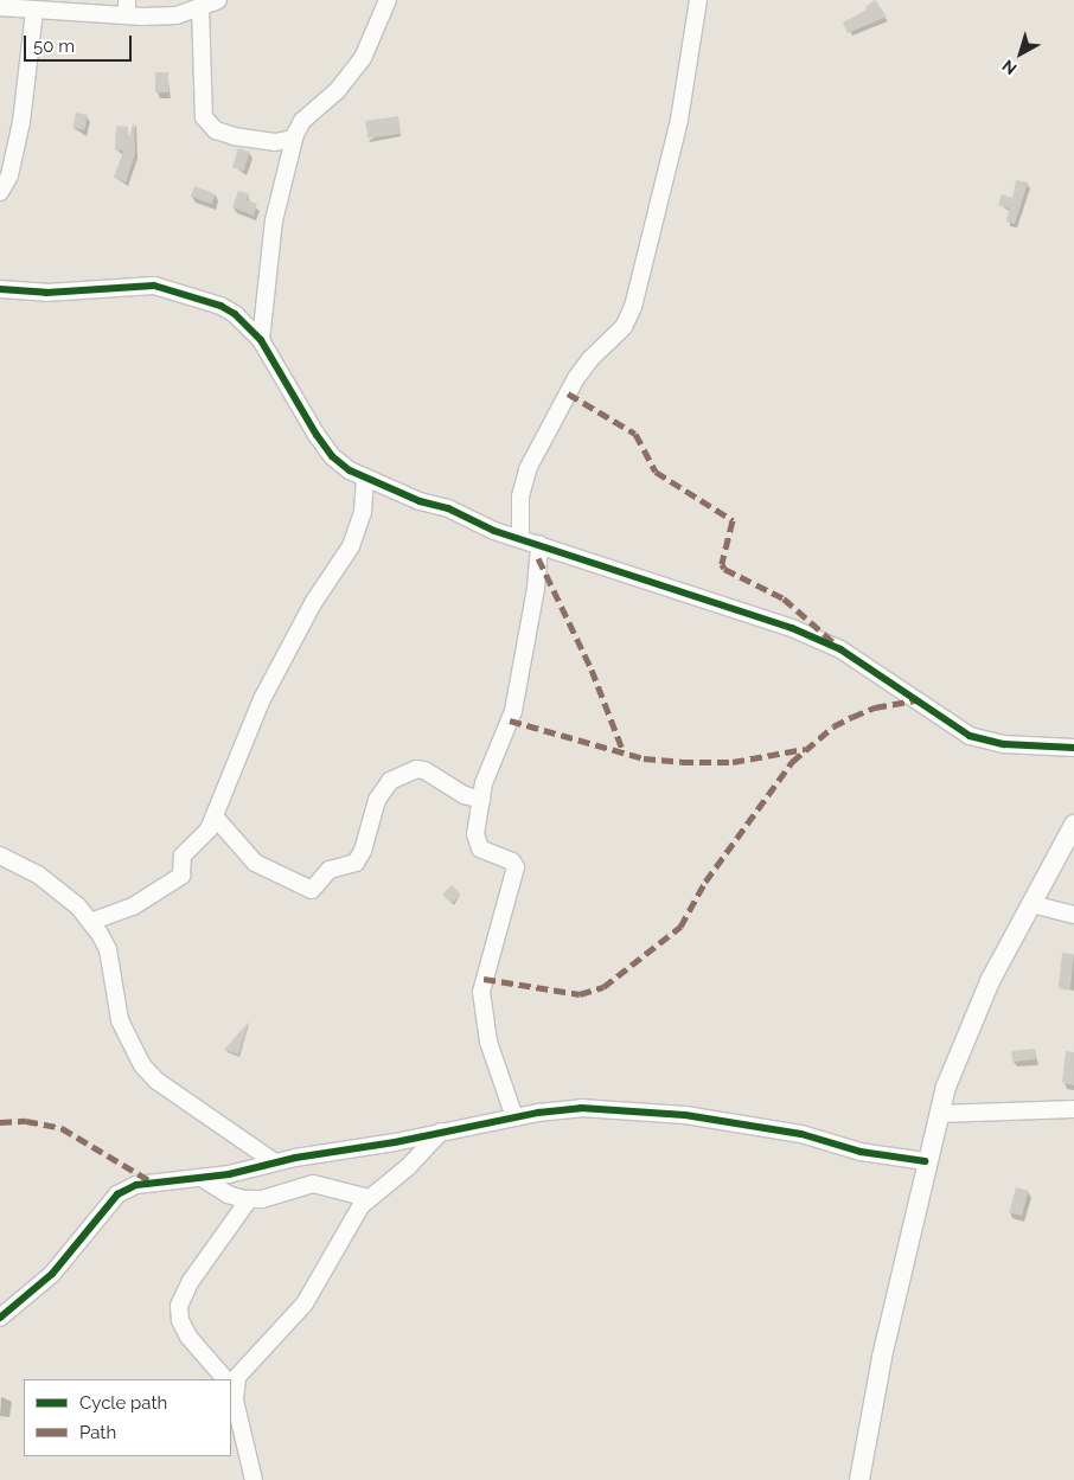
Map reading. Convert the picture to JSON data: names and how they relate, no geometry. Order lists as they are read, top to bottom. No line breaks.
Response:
{"legend":["Cycle path","Path"],"scale_bar":"50 m","north":"bottom left"}
